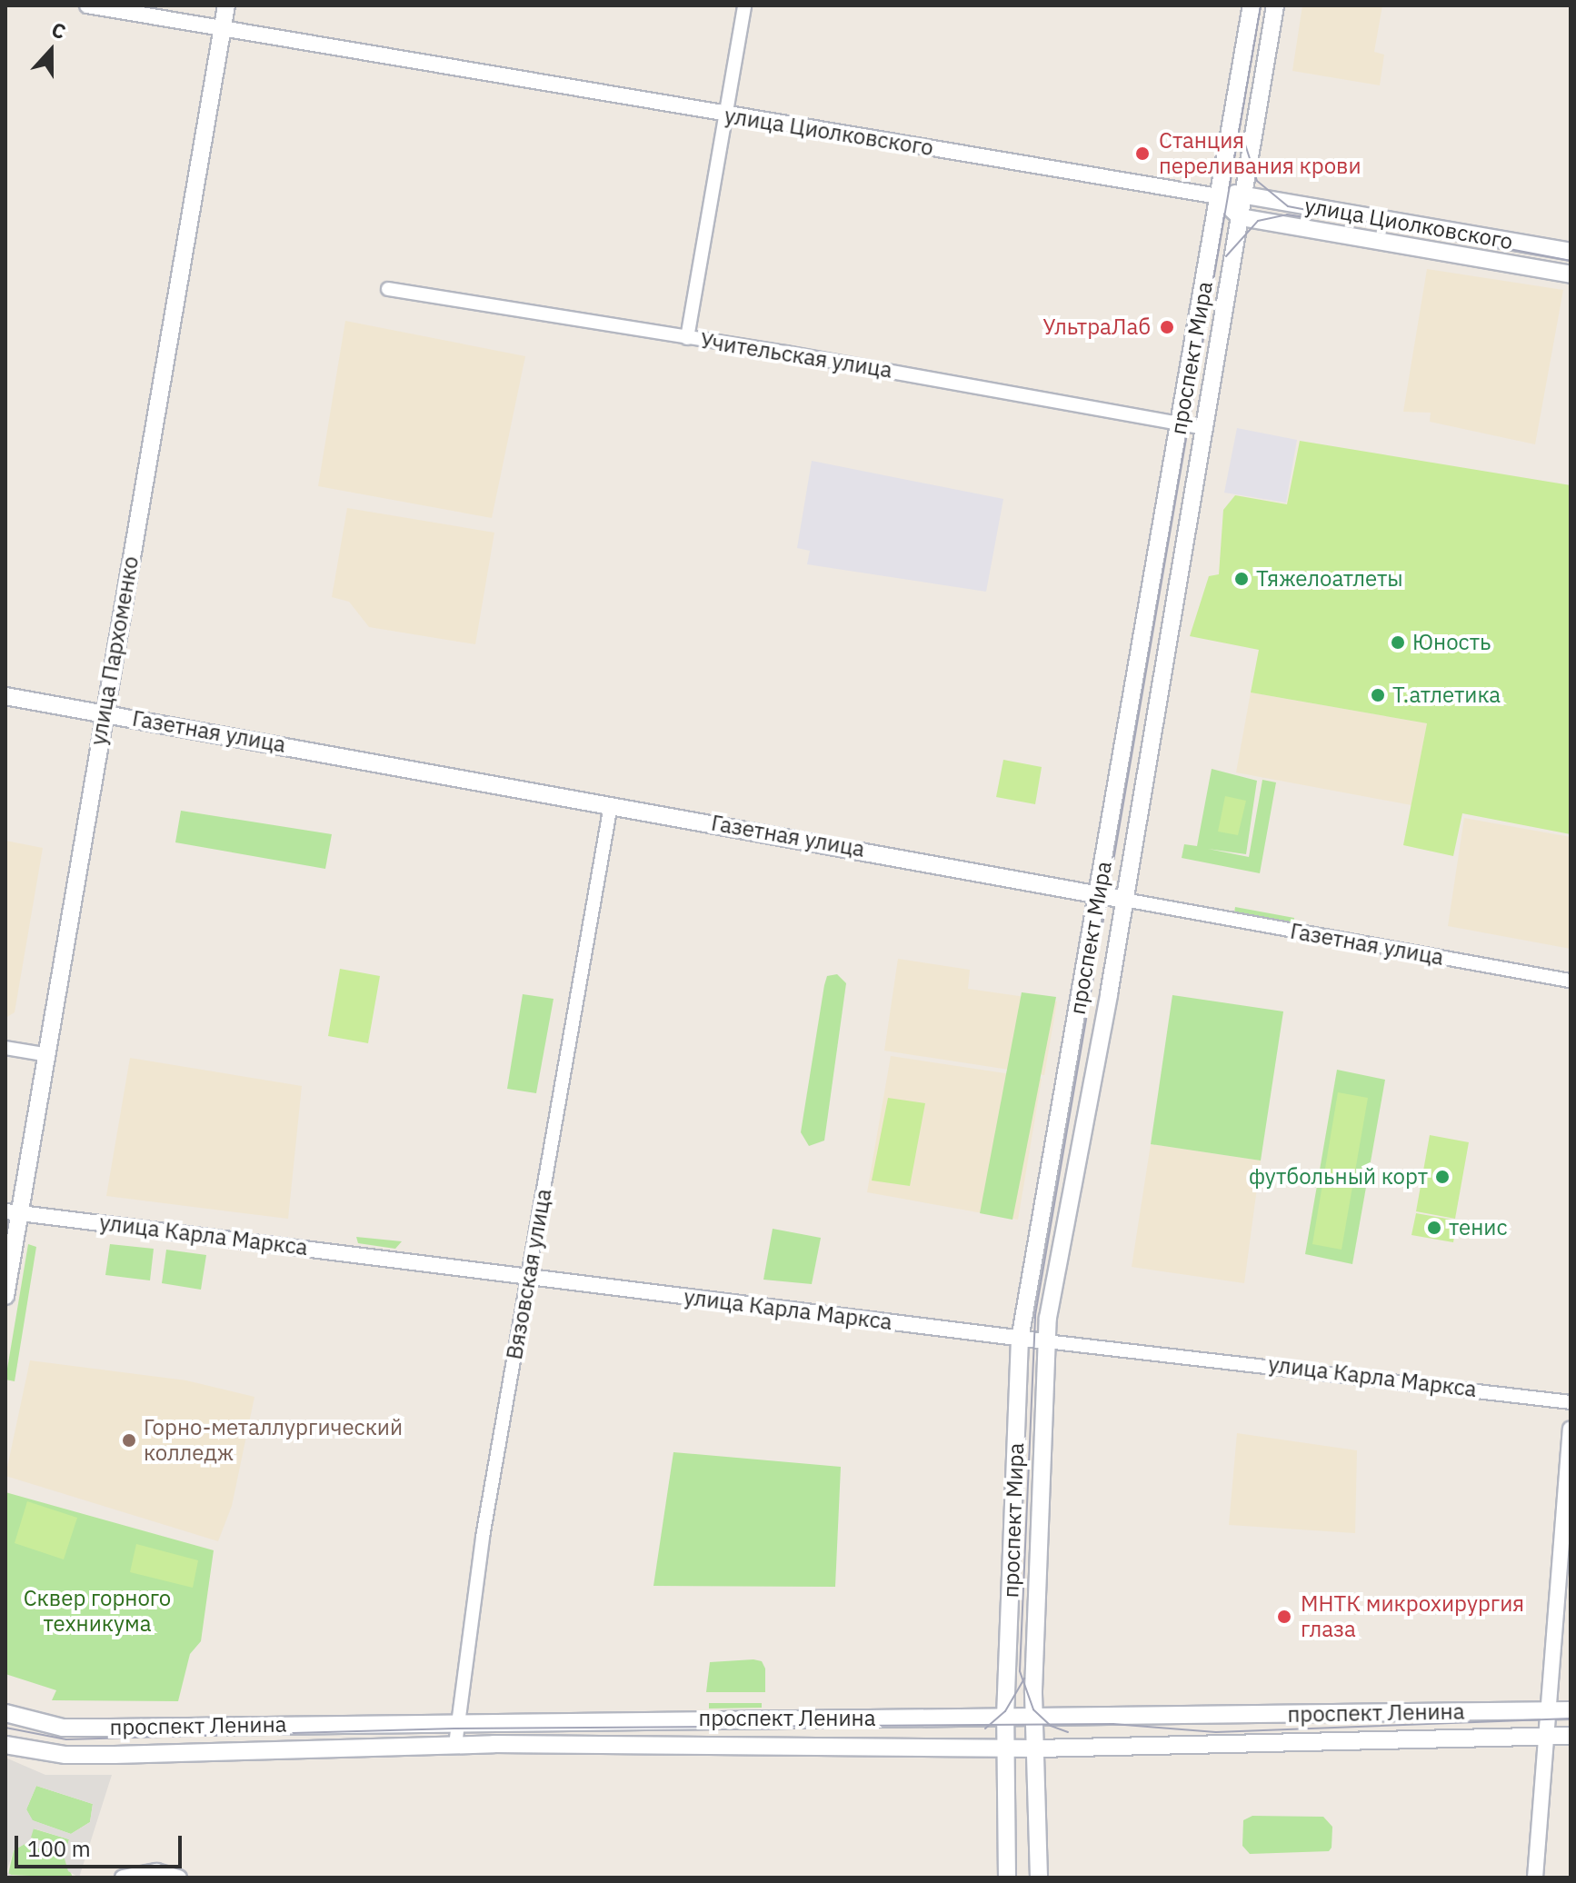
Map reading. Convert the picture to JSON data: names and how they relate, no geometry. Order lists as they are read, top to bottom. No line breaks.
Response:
{"streets":{"main road":["улица Циолковского","проспект Мира","улица Пархоменко","Газетная улица","проспект Ленина"],"street":["Учительская улица","улица Карла Маркса","Вязовская улица"]},"crossings":[["улица Циолковского","проспект Мира"],["улица Циолковского","улица Пархоменко"],["Учительская улица","проспект Мира"],["проспект Мира","Газетная улица"],["проспект Мира","улица Карла Маркса"],["проспект Мира","проспект Ленина"],["улица Пархоменко","Газетная улица"],["улица Пархоменко","улица Карла Маркса"],["Газетная улица","Вязовская улица"],["улица Карла Маркса","Вязовская улица"],["Вязовская улица","проспект Ленина"]],"parks":["Сквер горного техникума"],"places":["Станция переливания крови","УльтраЛаб","Тяжелоатлеты","Юность","Т.атлетика","футбольный корт","тенис","Горно-металлургический колледж","МНТК микрохирургия глаза"],"scale_bar":"100 m","north":"top"}
